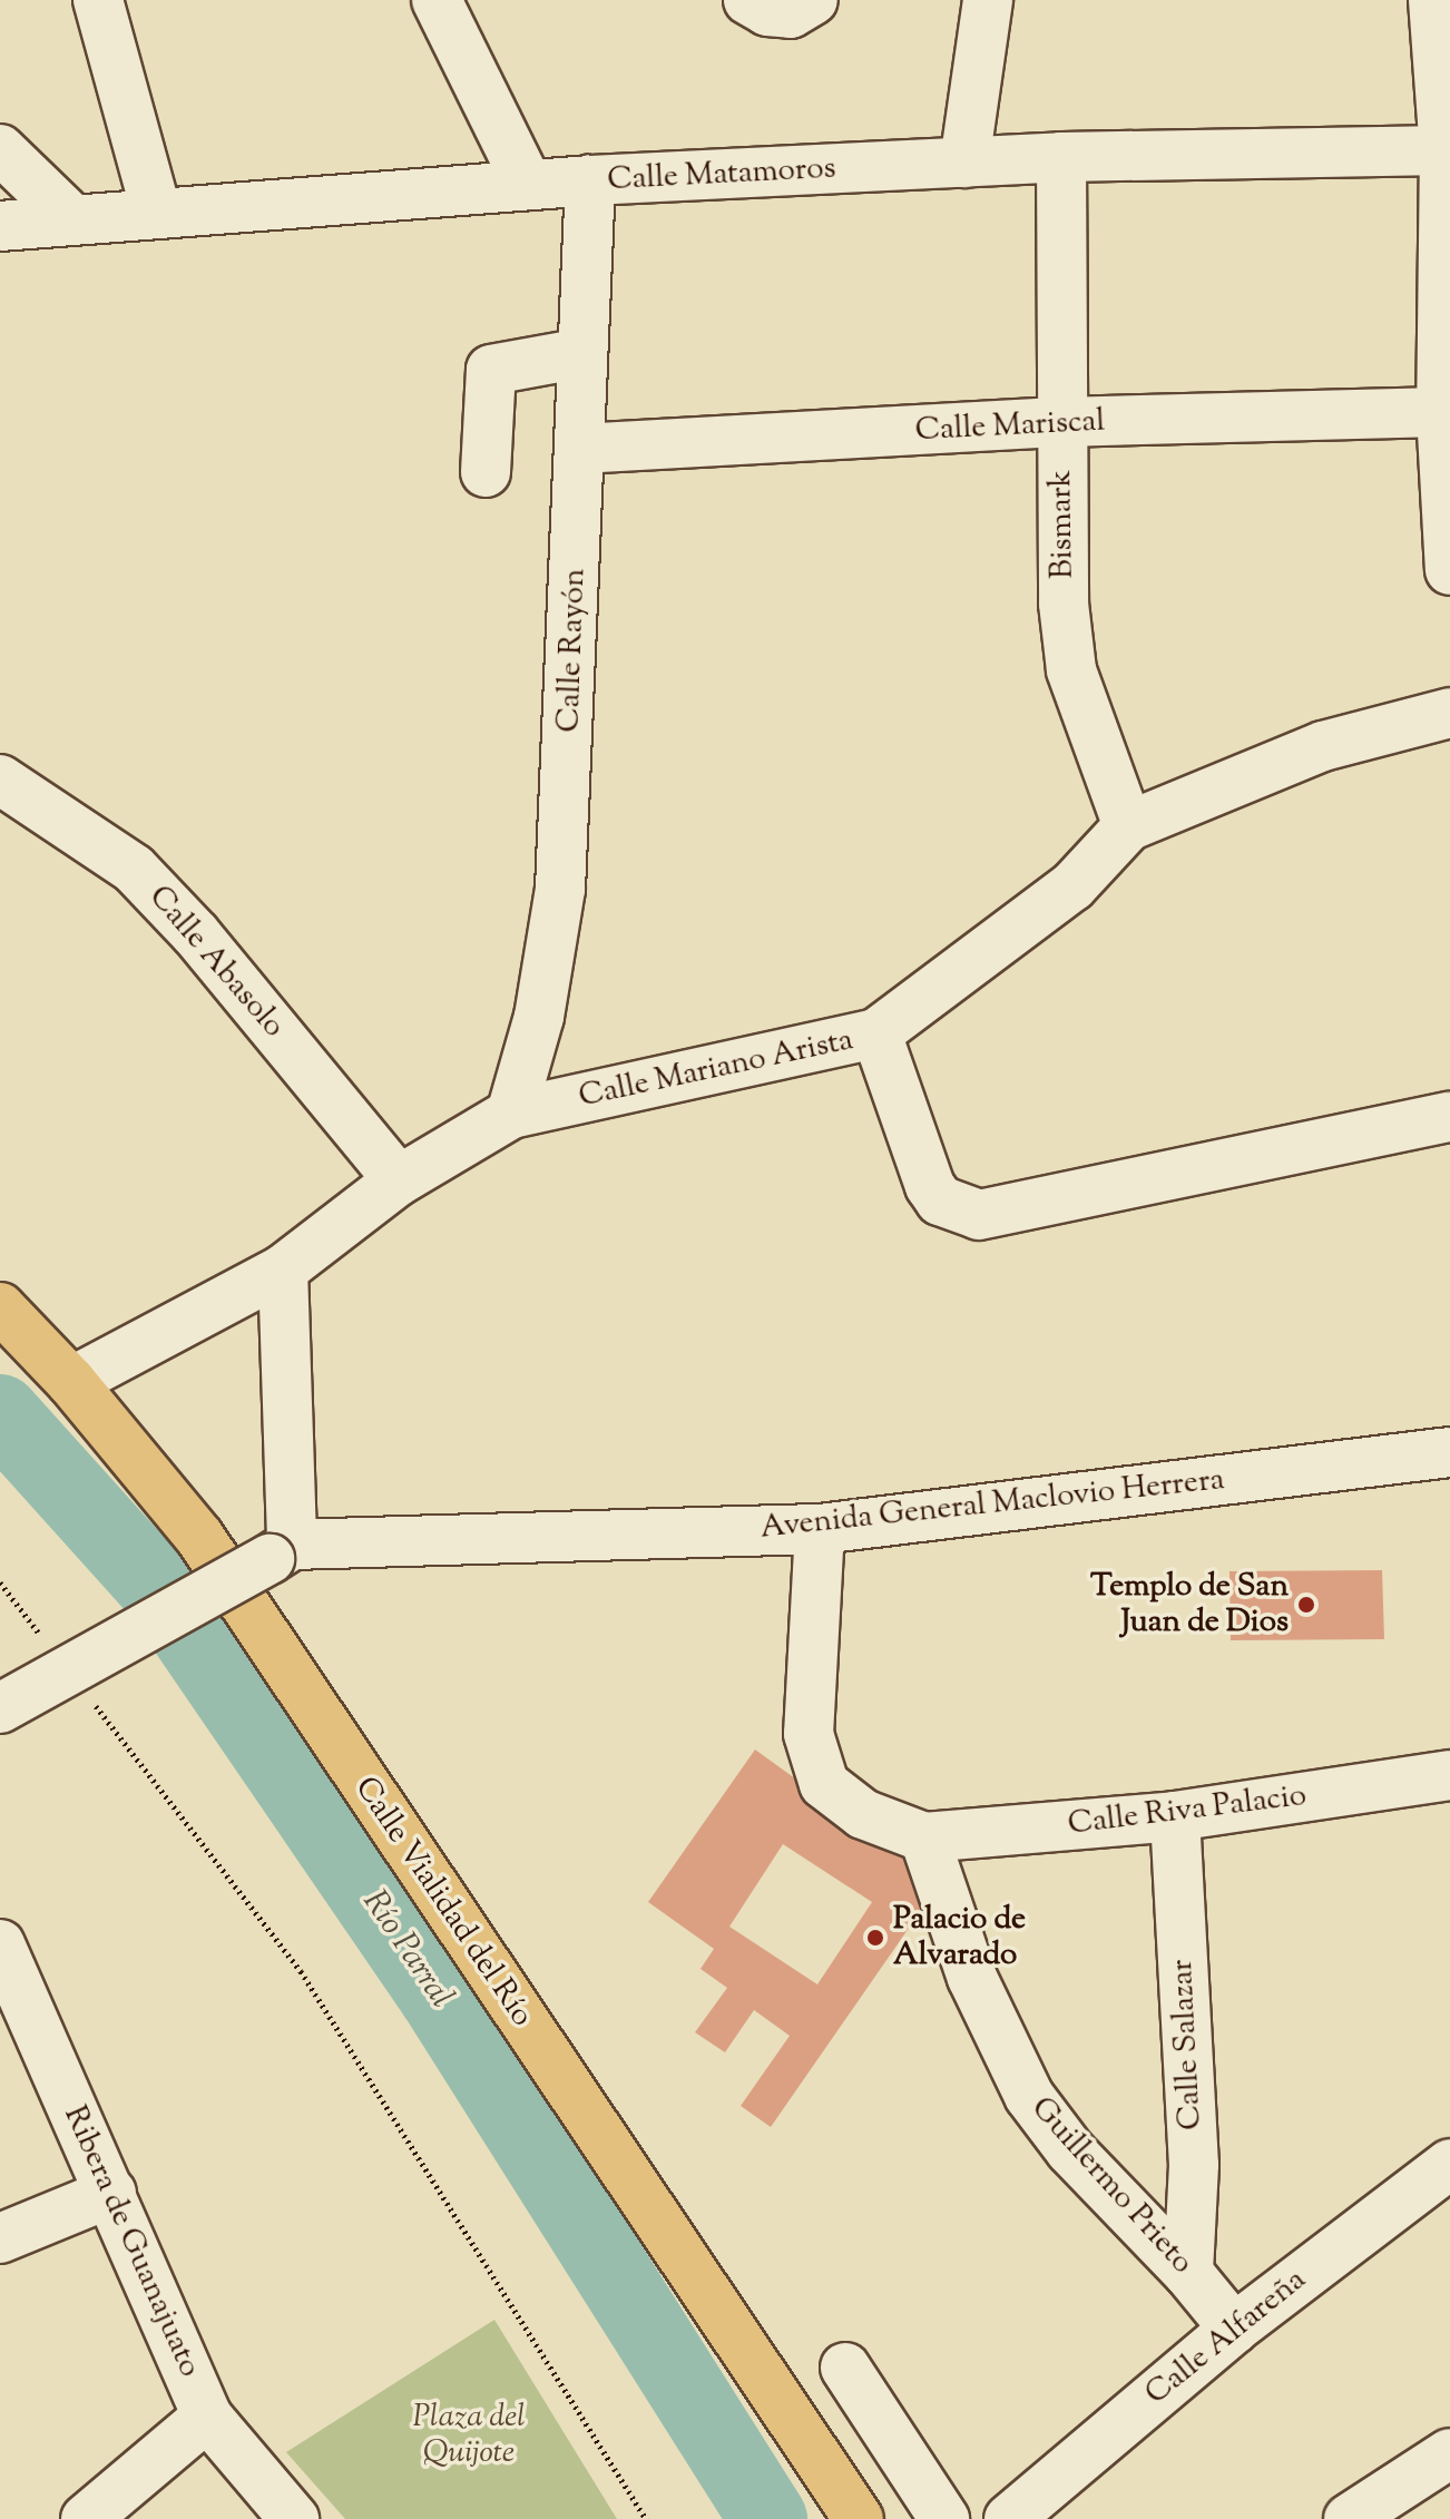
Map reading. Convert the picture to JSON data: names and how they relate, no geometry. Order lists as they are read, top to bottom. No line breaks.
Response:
{"streets":{"main road":["Calle Vialidad del Río"],"street":["Calle Matamoros","Calle Mariscal","Bismark","Calle Rayón","Calle Abasolo","Calle Mariano Arista","Avenida General Maclovio Herrera","Calle Riva Palacio","Calle Salazar","Guillermo Prieto","Ribera de Guanajuato","Calle Alfareña"]},"crossings":[["Calle Matamoros","Bismark"],["Calle Matamoros","Calle Rayón"],["Calle Mariscal","Bismark"],["Calle Mariscal","Calle Rayón"],["Bismark","Calle Mariano Arista"],["Calle Rayón","Calle Mariano Arista"],["Calle Abasolo","Calle Mariano Arista"],["Calle Mariano Arista","Calle Vialidad del Río"],["Calle Riva Palacio","Calle Salazar"],["Calle Riva Palacio","Guillermo Prieto"],["Calle Salazar","Guillermo Prieto"],["Guillermo Prieto","Calle Alfareña"]],"water":["Río Parral"],"parks":["Plaza del Quijote"],"places":["Templo de San Juan de Dios","Palacio de Alvarado"]}
